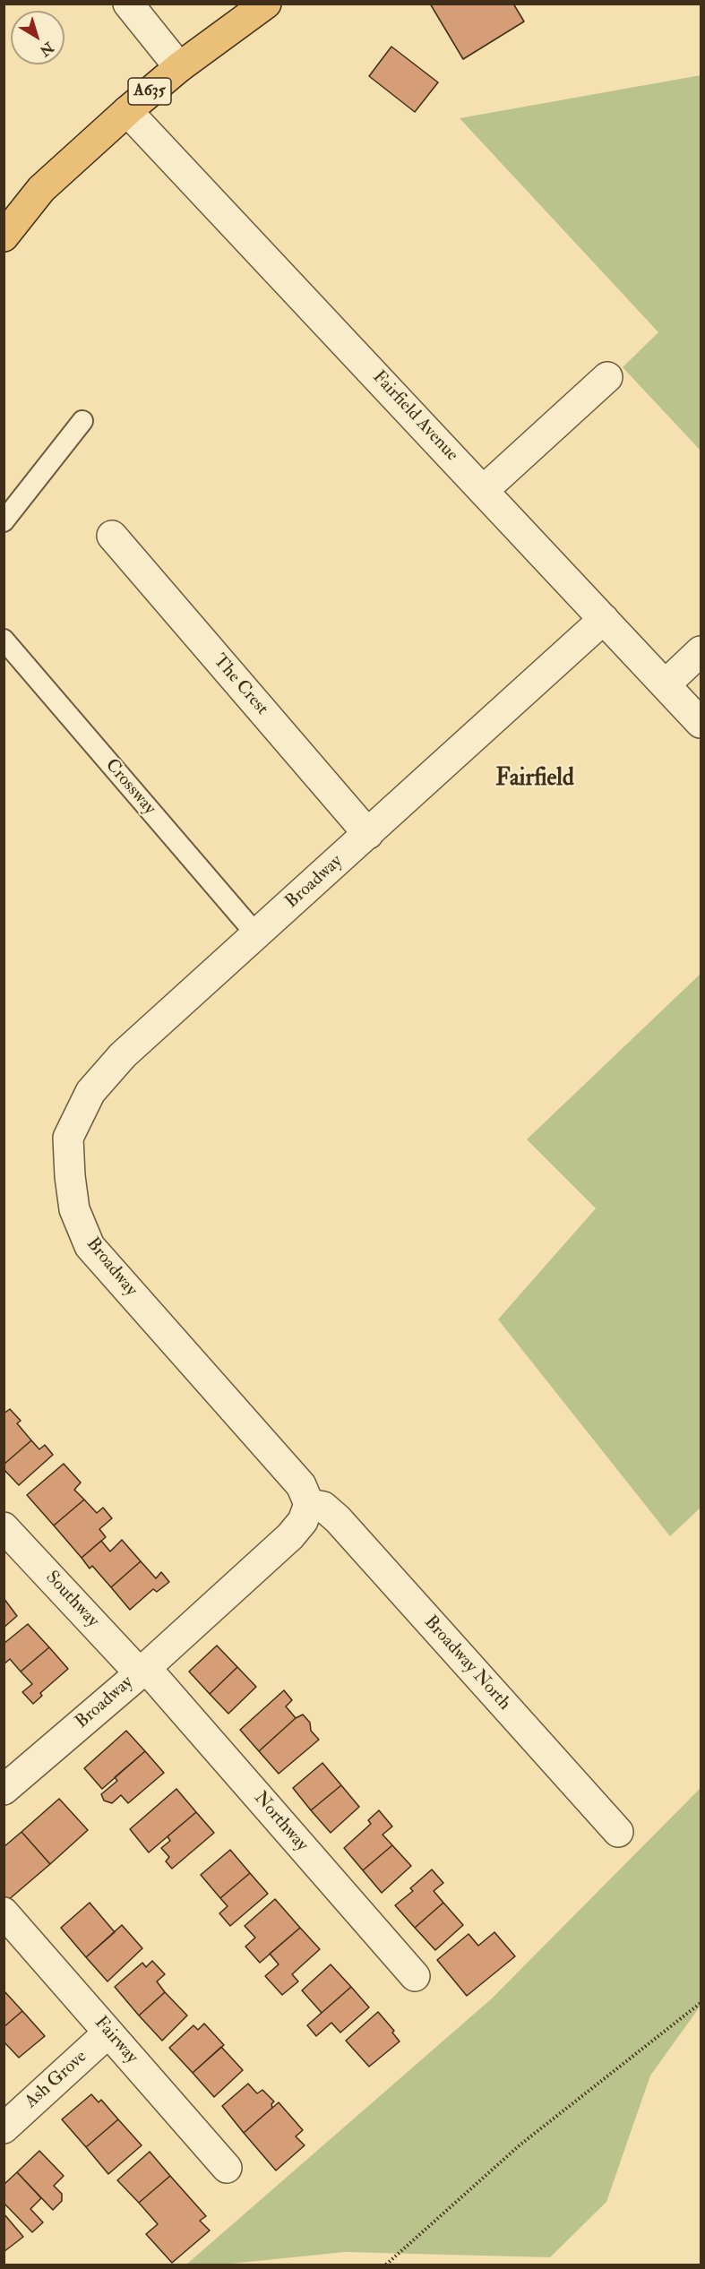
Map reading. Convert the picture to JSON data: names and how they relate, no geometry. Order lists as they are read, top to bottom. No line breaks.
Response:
{"streets":{"highway":["A635"],"street":["Fairfield Avenue","The Crest","Broadway","Southway","Broadway North","Northway","Fairway","Ash Grove"],"lane":["Crossway"]},"crossings":[["A635","Fairfield Avenue"],["Fairfield Avenue","Broadway"],["The Crest","Broadway"],["Crossway","Broadway"],["Broadway","Southway"],["Broadway","Broadway North"],["Broadway","Northway"],["Southway","Northway"],["Fairway","Ash Grove"]],"districts":["Fairfield"],"north":"bottom right"}
